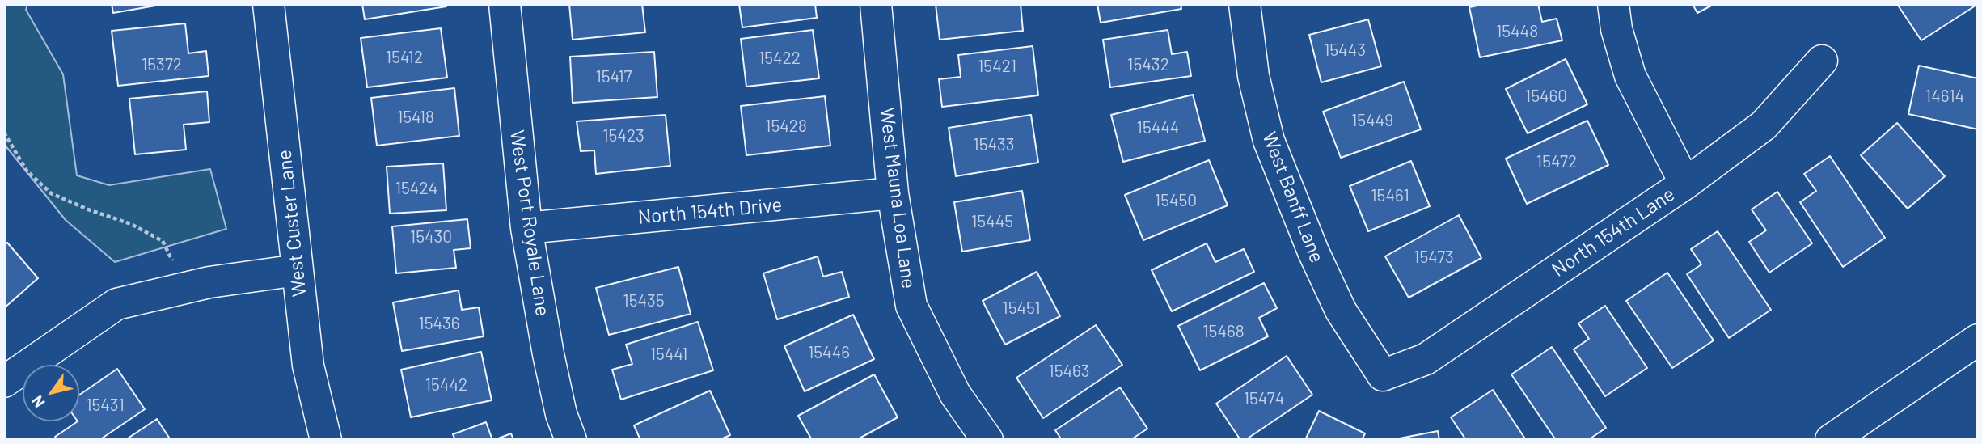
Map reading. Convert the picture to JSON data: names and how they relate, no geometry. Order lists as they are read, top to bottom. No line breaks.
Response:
{"streets":{"street":["West Banff Lane","West Mauna Loa Lane","North 154th Drive","West Custer Lane","West Port Royale Lane","North 154th Lane"]},"crossings":[["West Banff Lane","North 154th Lane"],["West Mauna Loa Lane","North 154th Drive"],["North 154th Drive","West Port Royale Lane"]],"house_numbers":["15448","15443","15412","15422","15372","15432","15421","15417","15460","14614","15418","15449","15428","15444","15423","15433","15472","15424","15461","15450","15445","15430","15473","15435","15451","15436","15468","15446","15441","15463","15442","15474","15431"],"north":"bottom left"}
